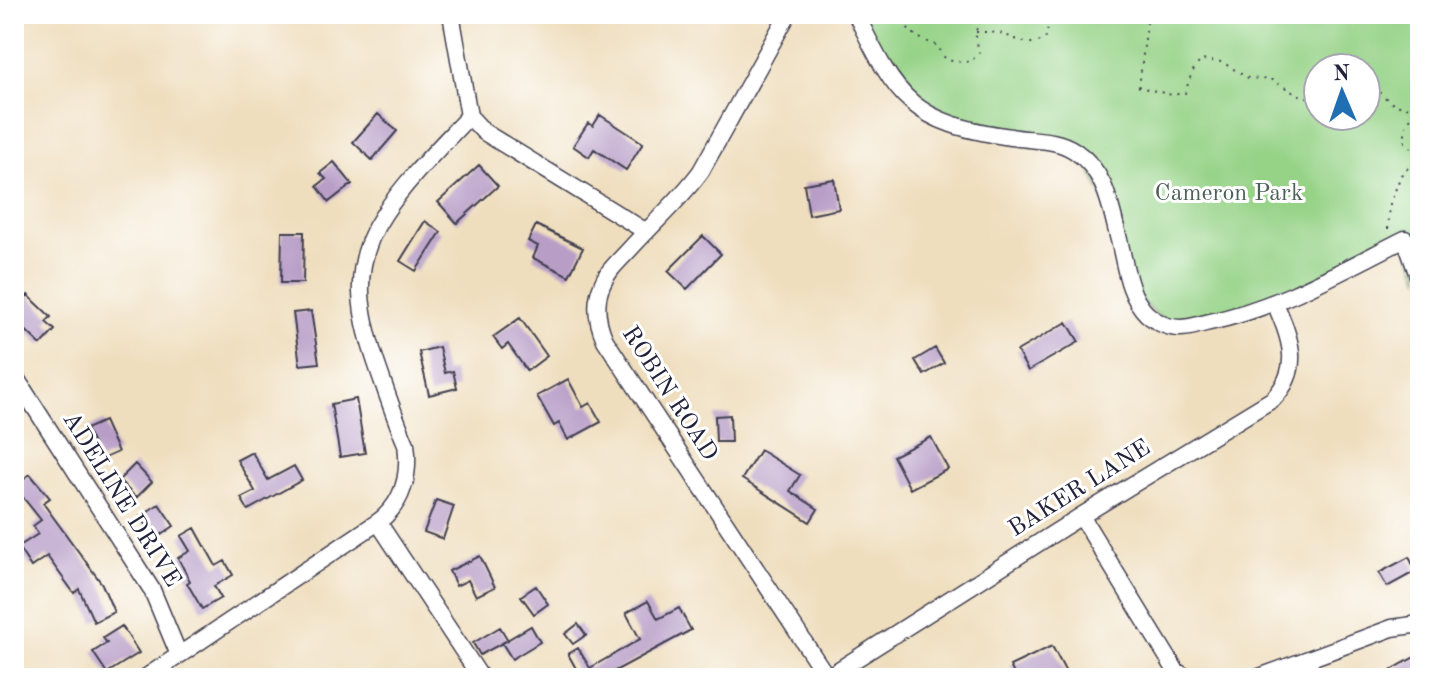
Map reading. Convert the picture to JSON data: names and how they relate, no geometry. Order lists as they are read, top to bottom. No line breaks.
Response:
{"streets":{"street":["ROBIN ROAD","BAKER LANE","ADELINE DRIVE"]},"crossings":[["ROBIN ROAD","BAKER LANE"]],"parks":["Cameron Park"],"north":"top"}
